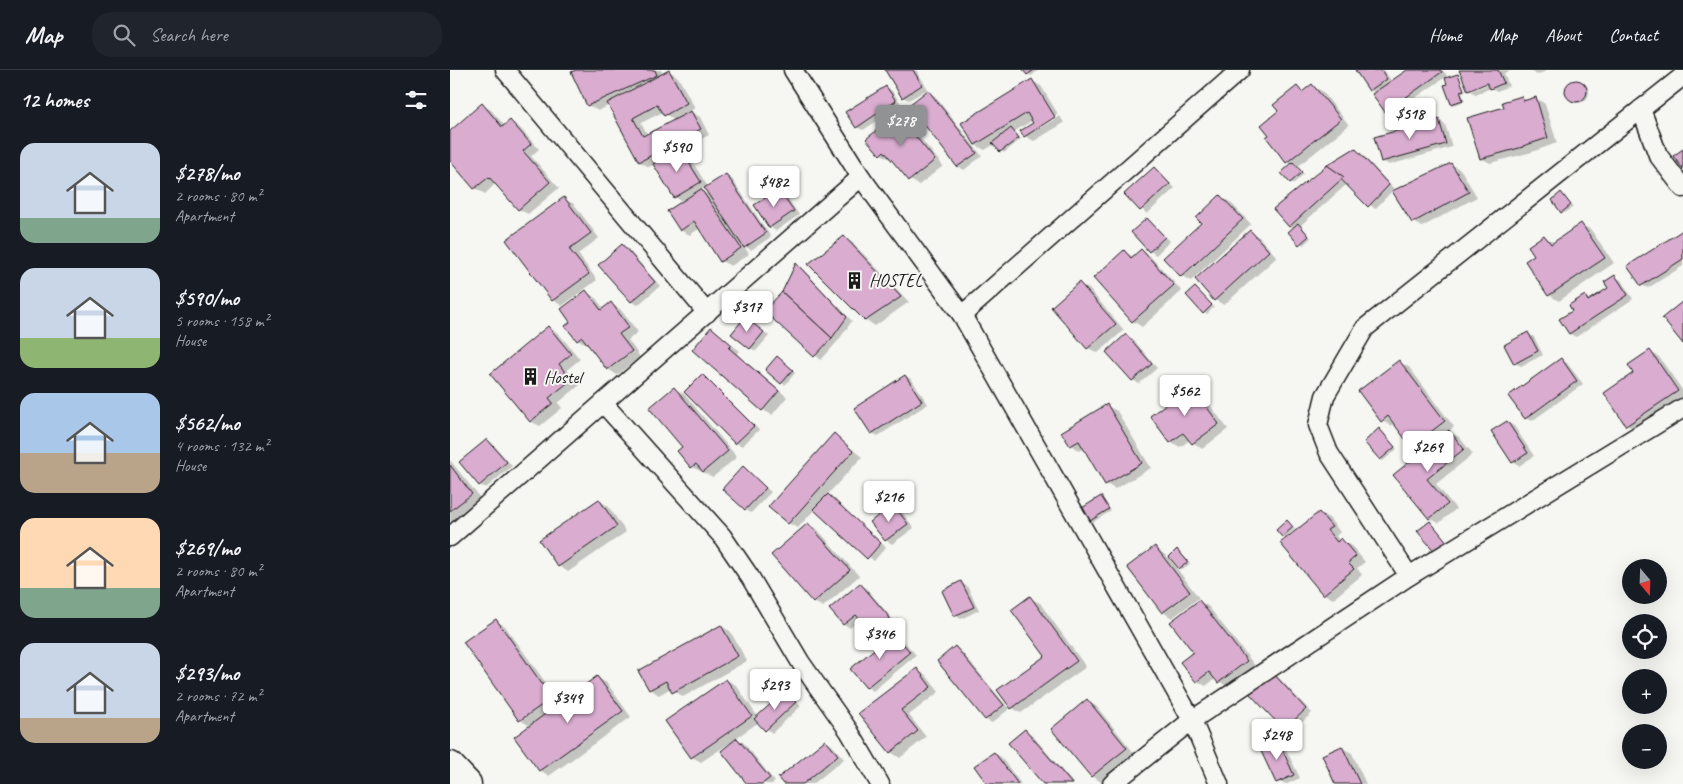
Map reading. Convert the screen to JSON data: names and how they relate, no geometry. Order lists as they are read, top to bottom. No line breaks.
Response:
{"places":{"building":["HOSTEL","Hostel"]},"north":"bottom","page":{"header":"Map","search":"Search here","nav":["Home","Map","About","Contact"],"heading":"12 homes","price":["$518","$278","$590","$482","$317","$562","$269","$216","$346","$293","$349","$248"],"list":[{"name":"$278/mo","note":"2 rooms · 80 m² · Apartment"},{"name":"$590/mo","note":"5 rooms · 158 m² · House"},{"name":"$562/mo","note":"4 rooms · 132 m² · House"},{"name":"$269/mo","note":"2 rooms · 80 m² · Apartment"},{"name":"$293/mo","note":"2 rooms · 72 m² · Apartment"}],"map_buttons":["+","−"]}}
